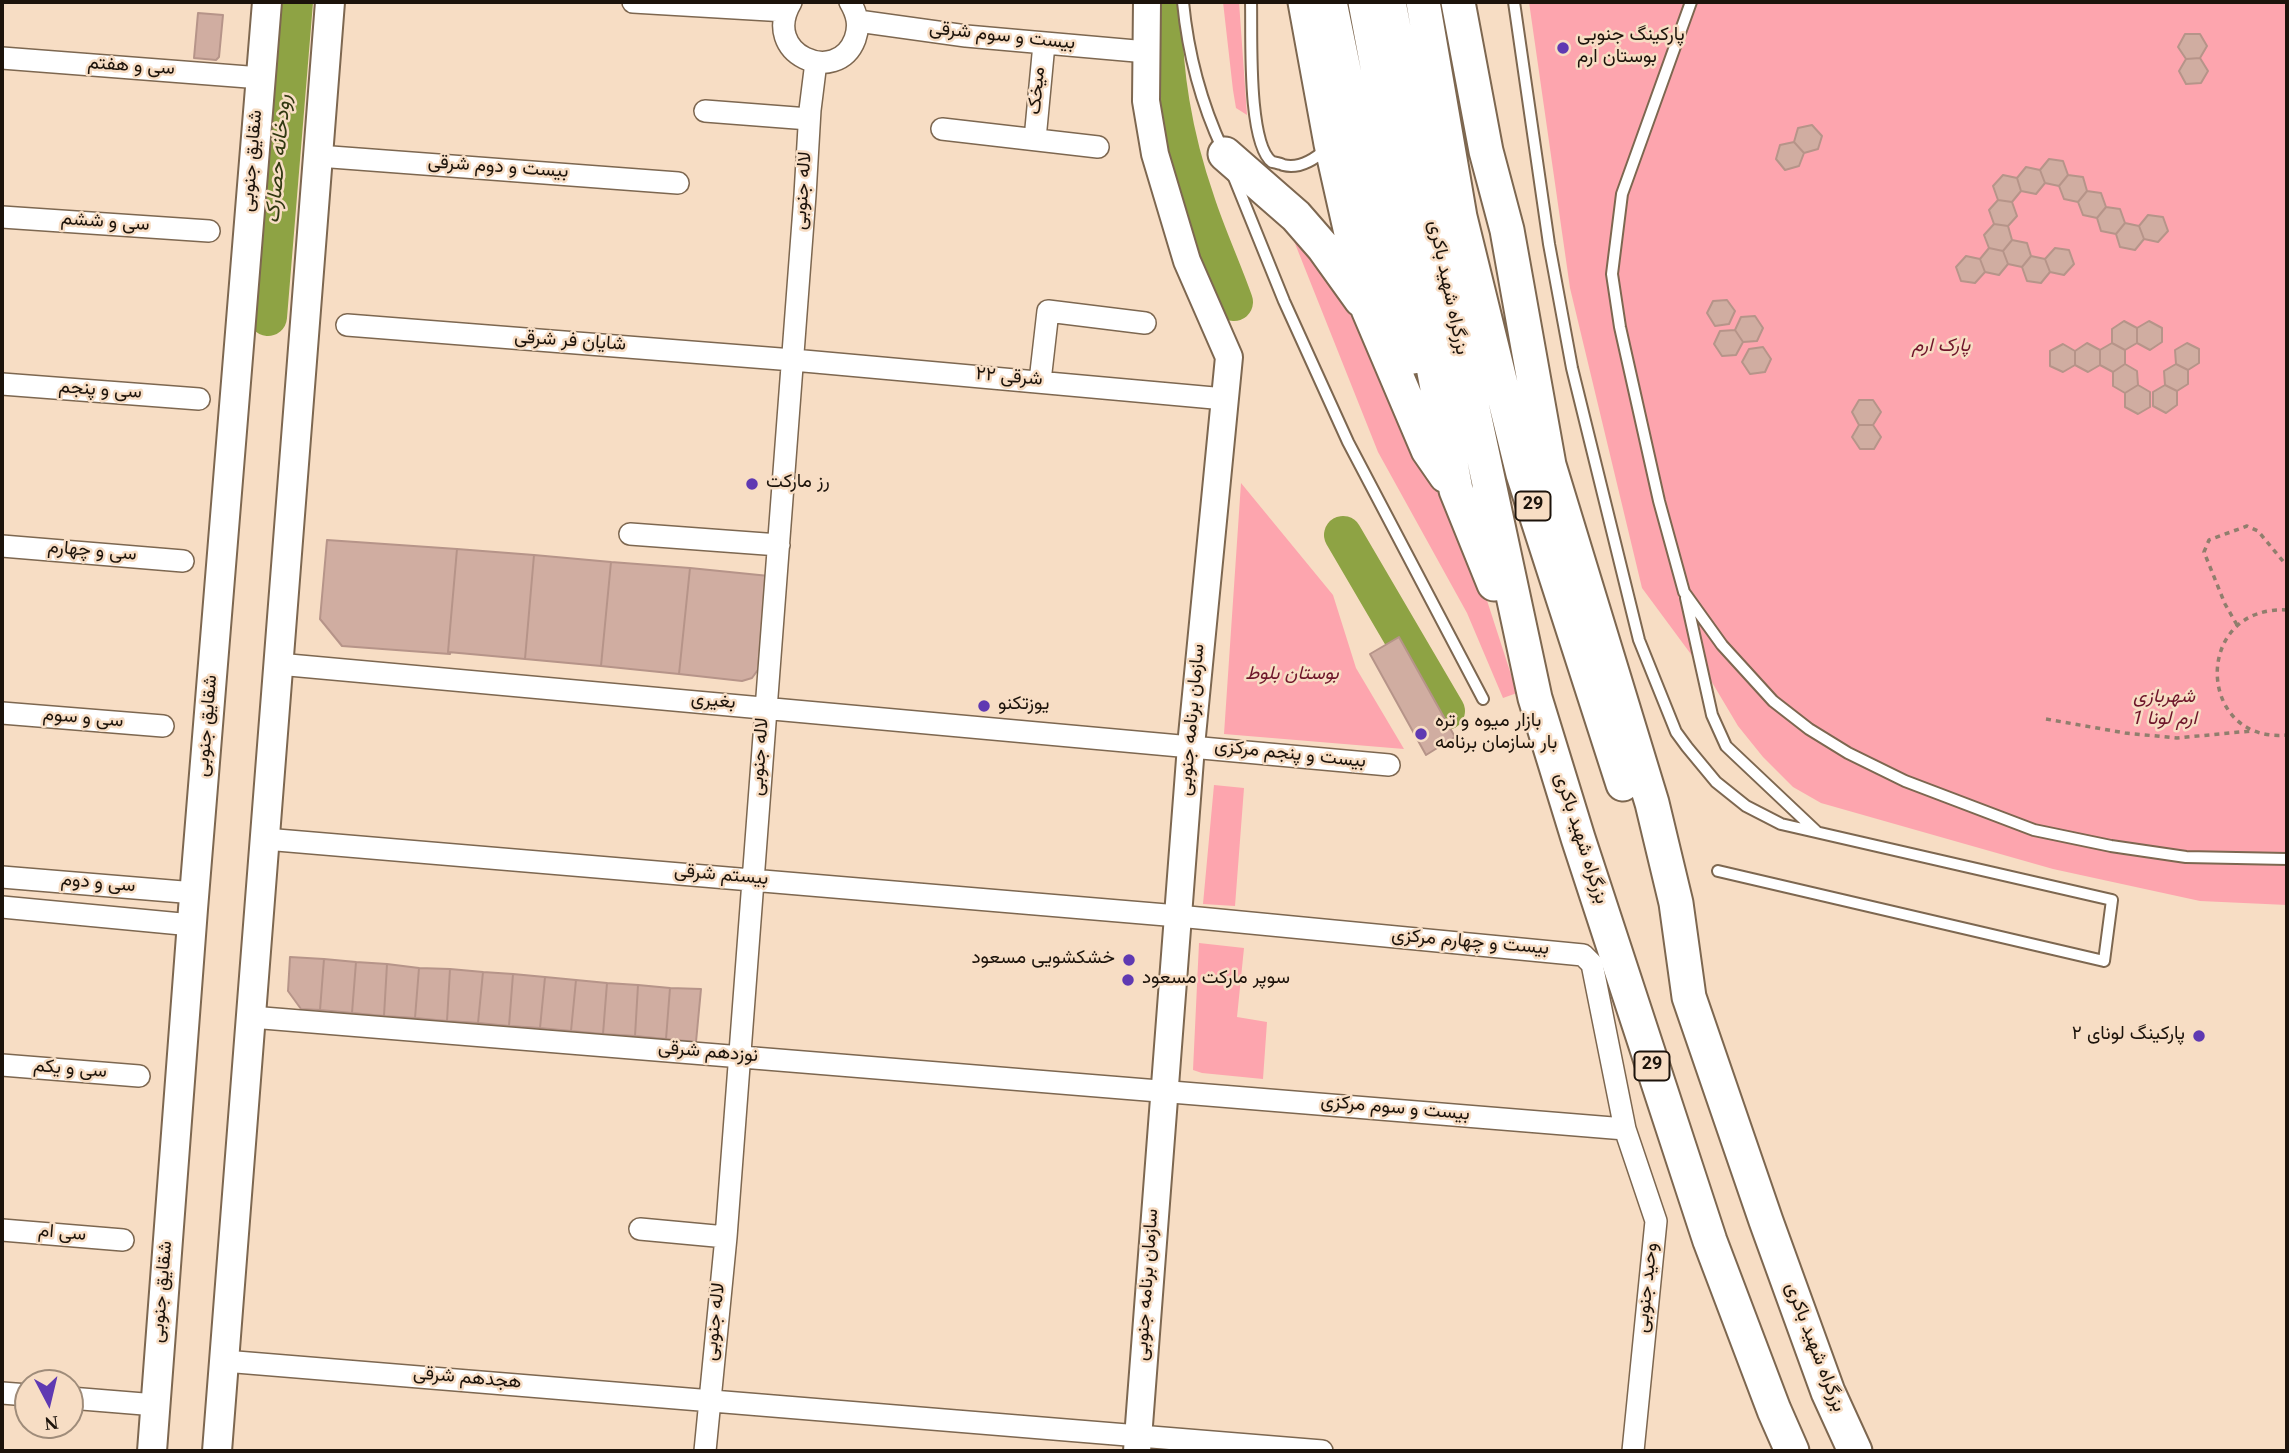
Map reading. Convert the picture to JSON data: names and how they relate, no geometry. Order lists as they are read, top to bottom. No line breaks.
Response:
{"streets":{"highway":["بزرگراه شهید باکری","29"],"main road":["شقایق جنوبی"],"street":["بیست و سوم شرقی","سی و هفتم","میخک","بیست و دوم شرقی","لاله جنوبی","سی و ششم","شایان فر شرقی","۲۲ شرقی","سی و پنجم","سی و چهارم","بغیری","سی و سوم","سازمان برنامه جنوبی","بیست و پنجم مرکزی","بیستم شرقی","سی و دوم","بیست و چهارم مرکزی","نوزدهم شرقی","سی و یکم","بیست و سوم مرکزی","سی ام","وحید جنوبی","هجدهم شرقی"]},"crossings":[["بیست و سوم شرقی","میخک"],["بیست و سوم شرقی","سازمان برنامه جنوبی"],["سی و هفتم","شقایق جنوبی"],["شقایق جنوبی","سی و دوم"],["لاله جنوبی","شایان فر شرقی"],["لاله جنوبی","۲۲ شرقی"],["لاله جنوبی","بغیری"],["لاله جنوبی","بیستم شرقی"],["لاله جنوبی","نوزدهم شرقی"],["لاله جنوبی","هجدهم شرقی"],["بزرگراه شهید باکری","29"],["شایان فر شرقی","۲۲ شرقی"],["۲۲ شرقی","سازمان برنامه جنوبی"],["بغیری","سازمان برنامه جنوبی"],["بغیری","بیست و پنجم مرکزی"],["سازمان برنامه جنوبی","بیست و پنجم مرکزی"],["سازمان برنامه جنوبی","بیستم شرقی"],["سازمان برنامه جنوبی","بیست و چهارم مرکزی"],["سازمان برنامه جنوبی","نوزدهم شرقی"],["سازمان برنامه جنوبی","بیست و سوم مرکزی"],["سازمان برنامه جنوبی","هجدهم شرقی"],["بیستم شرقی","بیست و چهارم مرکزی"],["بیست و چهارم مرکزی","بیست و سوم مرکزی"],["بیست و چهارم مرکزی","وحید جنوبی"],["نوزدهم شرقی","بیست و سوم مرکزی"],["بیست و سوم مرکزی","وحید جنوبی"]],"water":["رودخانه حصارک"],"parks":["پارک ارم","بوستان بلوط","شهربازی ارم لونا 1"],"places":["پارکینگ جنوبی بوستان ارم","رز مارکت","یوزتکنو","بازار میوه و تره بار سازمان برنامه","خشکشویی مسعود","سوپر مارکت مسعود","پارکینگ لونای ۲"],"north":"bottom"}
